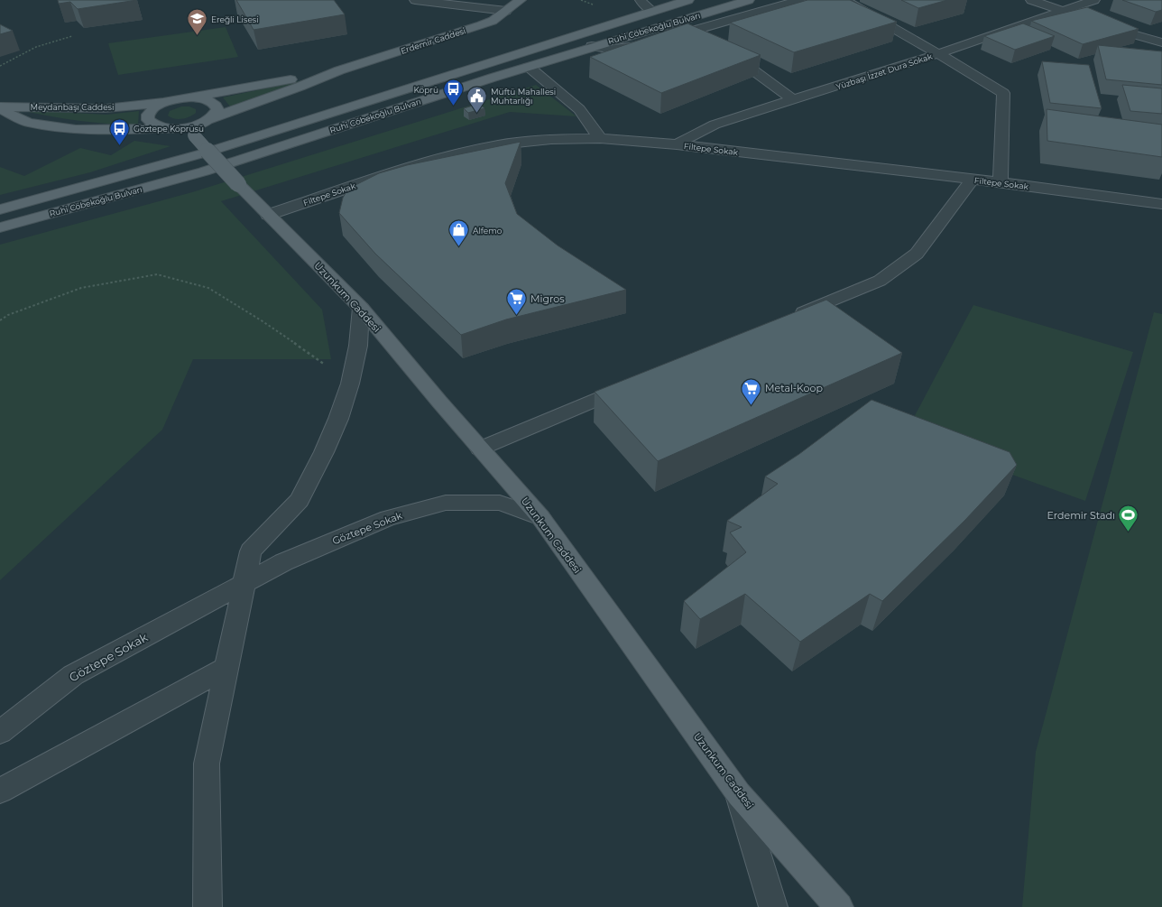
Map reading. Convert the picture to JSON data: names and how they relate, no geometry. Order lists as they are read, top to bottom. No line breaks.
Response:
{"streets":{"main road":["Ruhi Cöbekoğlu Bulvarı","Erdemir Caddesi","Meydanbaşı Caddesi","Uzunkum Caddesi"],"street":["Yüzbaşı İzzet Dura Sokak","Filtepe Sokak","Göztepe Sokak"]},"crossings":[["Erdemir Caddesi","Meydanbaşı Caddesi"],["Yüzbaşı İzzet Dura Sokak","Filtepe Sokak"],["Meydanbaşı Caddesi","Uzunkum Caddesi"],["Filtepe Sokak","Uzunkum Caddesi"],["Uzunkum Caddesi","Göztepe Sokak"]],"places":{"school or university":["Ereğli Lisesi"],"bus stop":["Köprü","Göztepe Köprüsü"],"public building":["Müftü Mahallesi Muhtarlığı"],"shop":["Alfemo"],"supermarket":["Migros","Metal-Koop"],"sports":["Erdemir Stadı"]}}
